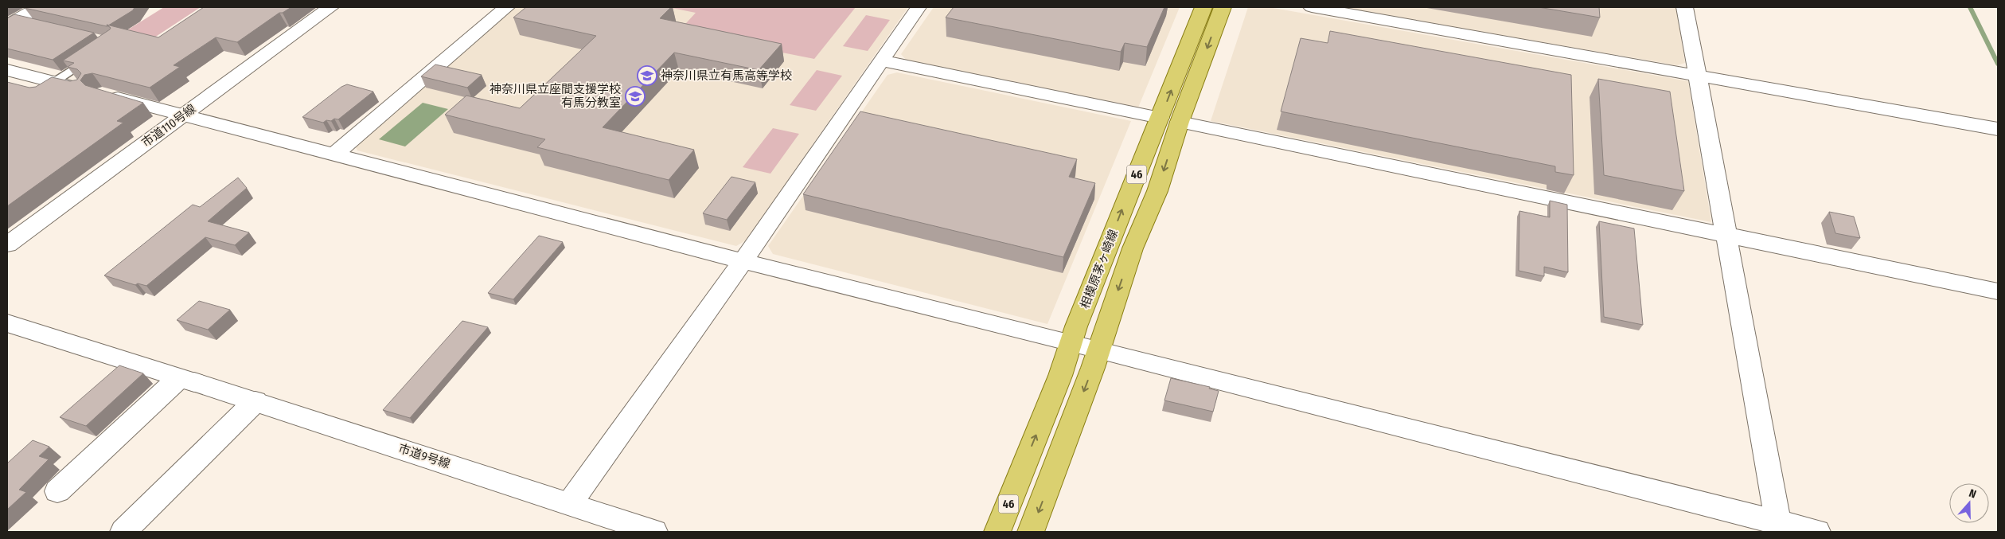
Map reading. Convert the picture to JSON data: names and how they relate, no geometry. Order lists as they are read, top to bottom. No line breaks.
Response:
{"streets":{"main road":["46","相模原茅ヶ崎線"],"street":["市道110号線","市道9号線"]},"places":{"school or university":["神奈川県立有馬高等学校","神奈川県立座間支援学校 有馬分教室"]},"north":"top"}
